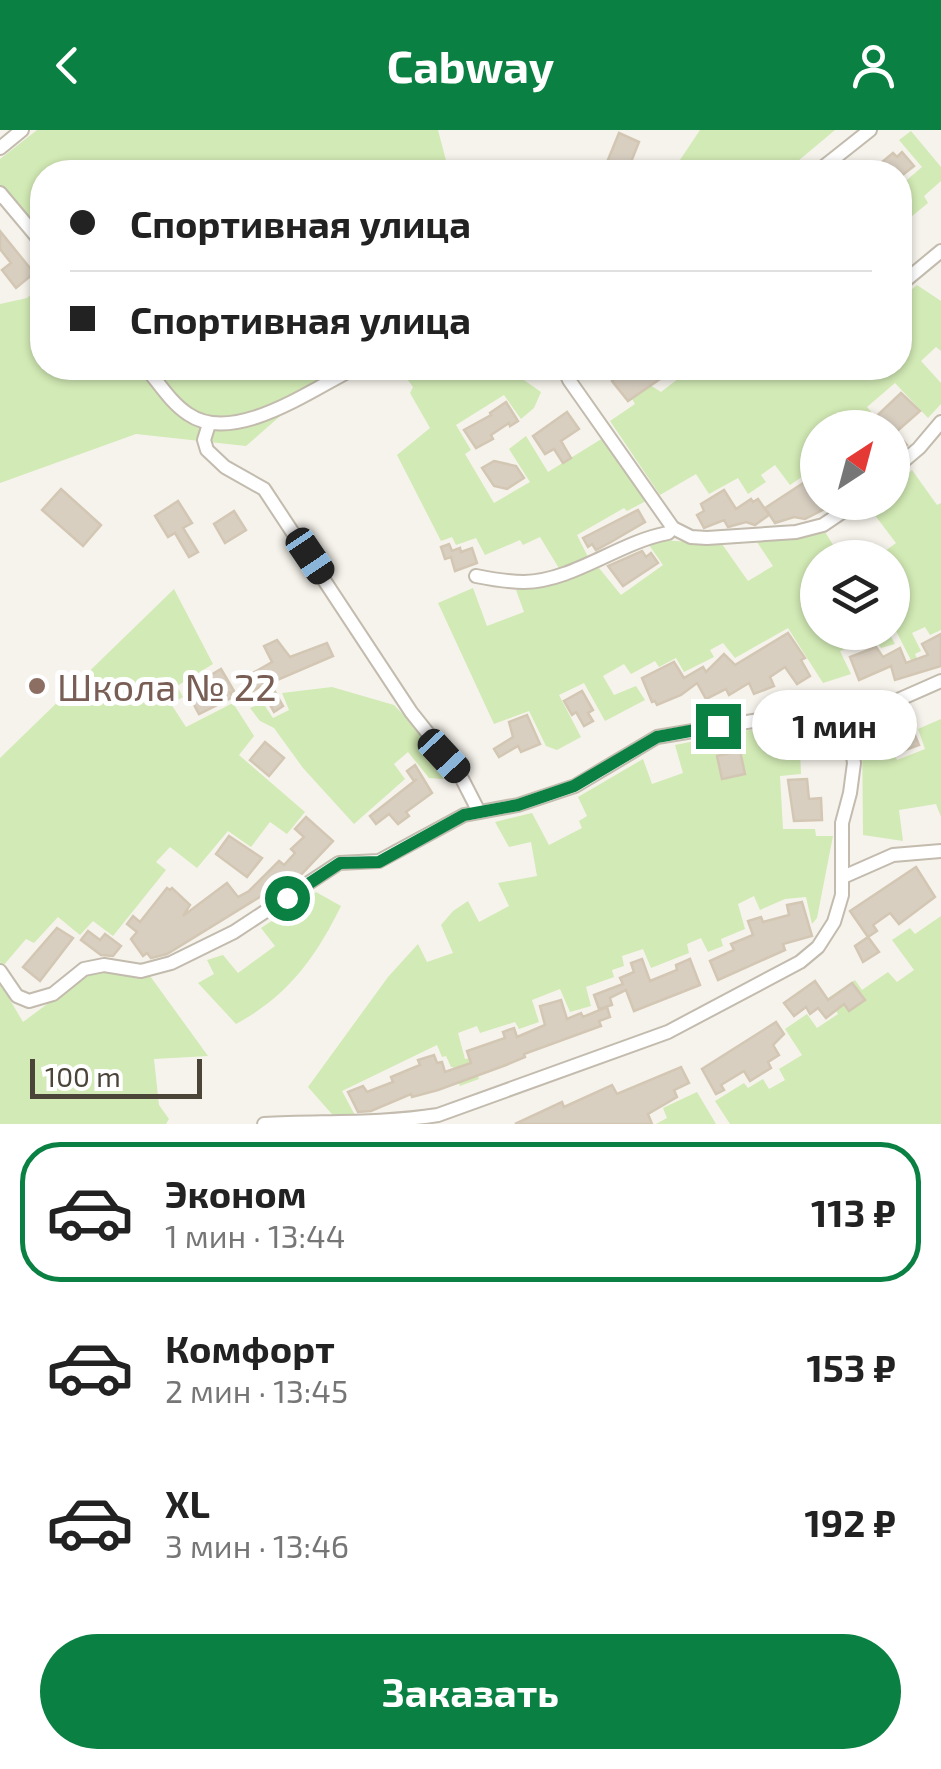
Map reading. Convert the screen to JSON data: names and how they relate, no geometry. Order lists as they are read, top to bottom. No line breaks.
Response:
{"places":["Школа № 22"],"scale_bar":"100 m","north":"top right","page":{"header":"Cabway","banner":["Спортивная улица","Спортивная улица"],"bubble":"1 мин","scale":"100 m","list":[{"name":"Эконом","note":"1 мин · 13:44","value":"113 ₽"},{"name":"Комфорт","note":"2 мин · 13:45","value":"153 ₽"},{"name":"XL","note":"3 мин · 13:46","value":"192 ₽"}],"buttons":"Заказать"}}
